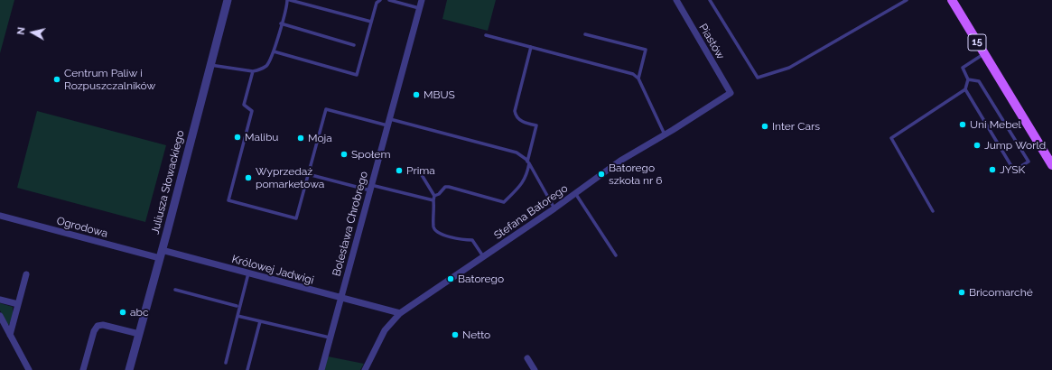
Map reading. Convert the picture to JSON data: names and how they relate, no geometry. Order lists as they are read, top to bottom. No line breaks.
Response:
{"streets":{"main road":["15"],"street":["Piastów","Juliusza Słowackiego","Stefana Batorego","Bolesława Chrobrego","Ogrodowa","Królowej Jadwigi"]},"crossings":[["Piastów","Stefana Batorego"],["Juliusza Słowackiego","Ogrodowa"],["Juliusza Słowackiego","Królowej Jadwigi"],["Stefana Batorego","Królowej Jadwigi"],["Bolesława Chrobrego","Królowej Jadwigi"],["Ogrodowa","Królowej Jadwigi"]],"places":["Centrum Paliw i Rozpuszczalników","MBUS","Uni Mebel","Inter Cars","Malibu","Moja","Jump World","Społem","JYSK","Prima","Batorego szkoła nr 6","Wyprzedaż pomarketowa","Batorego","Bricomarché","abc","Netto"],"north":"left"}
